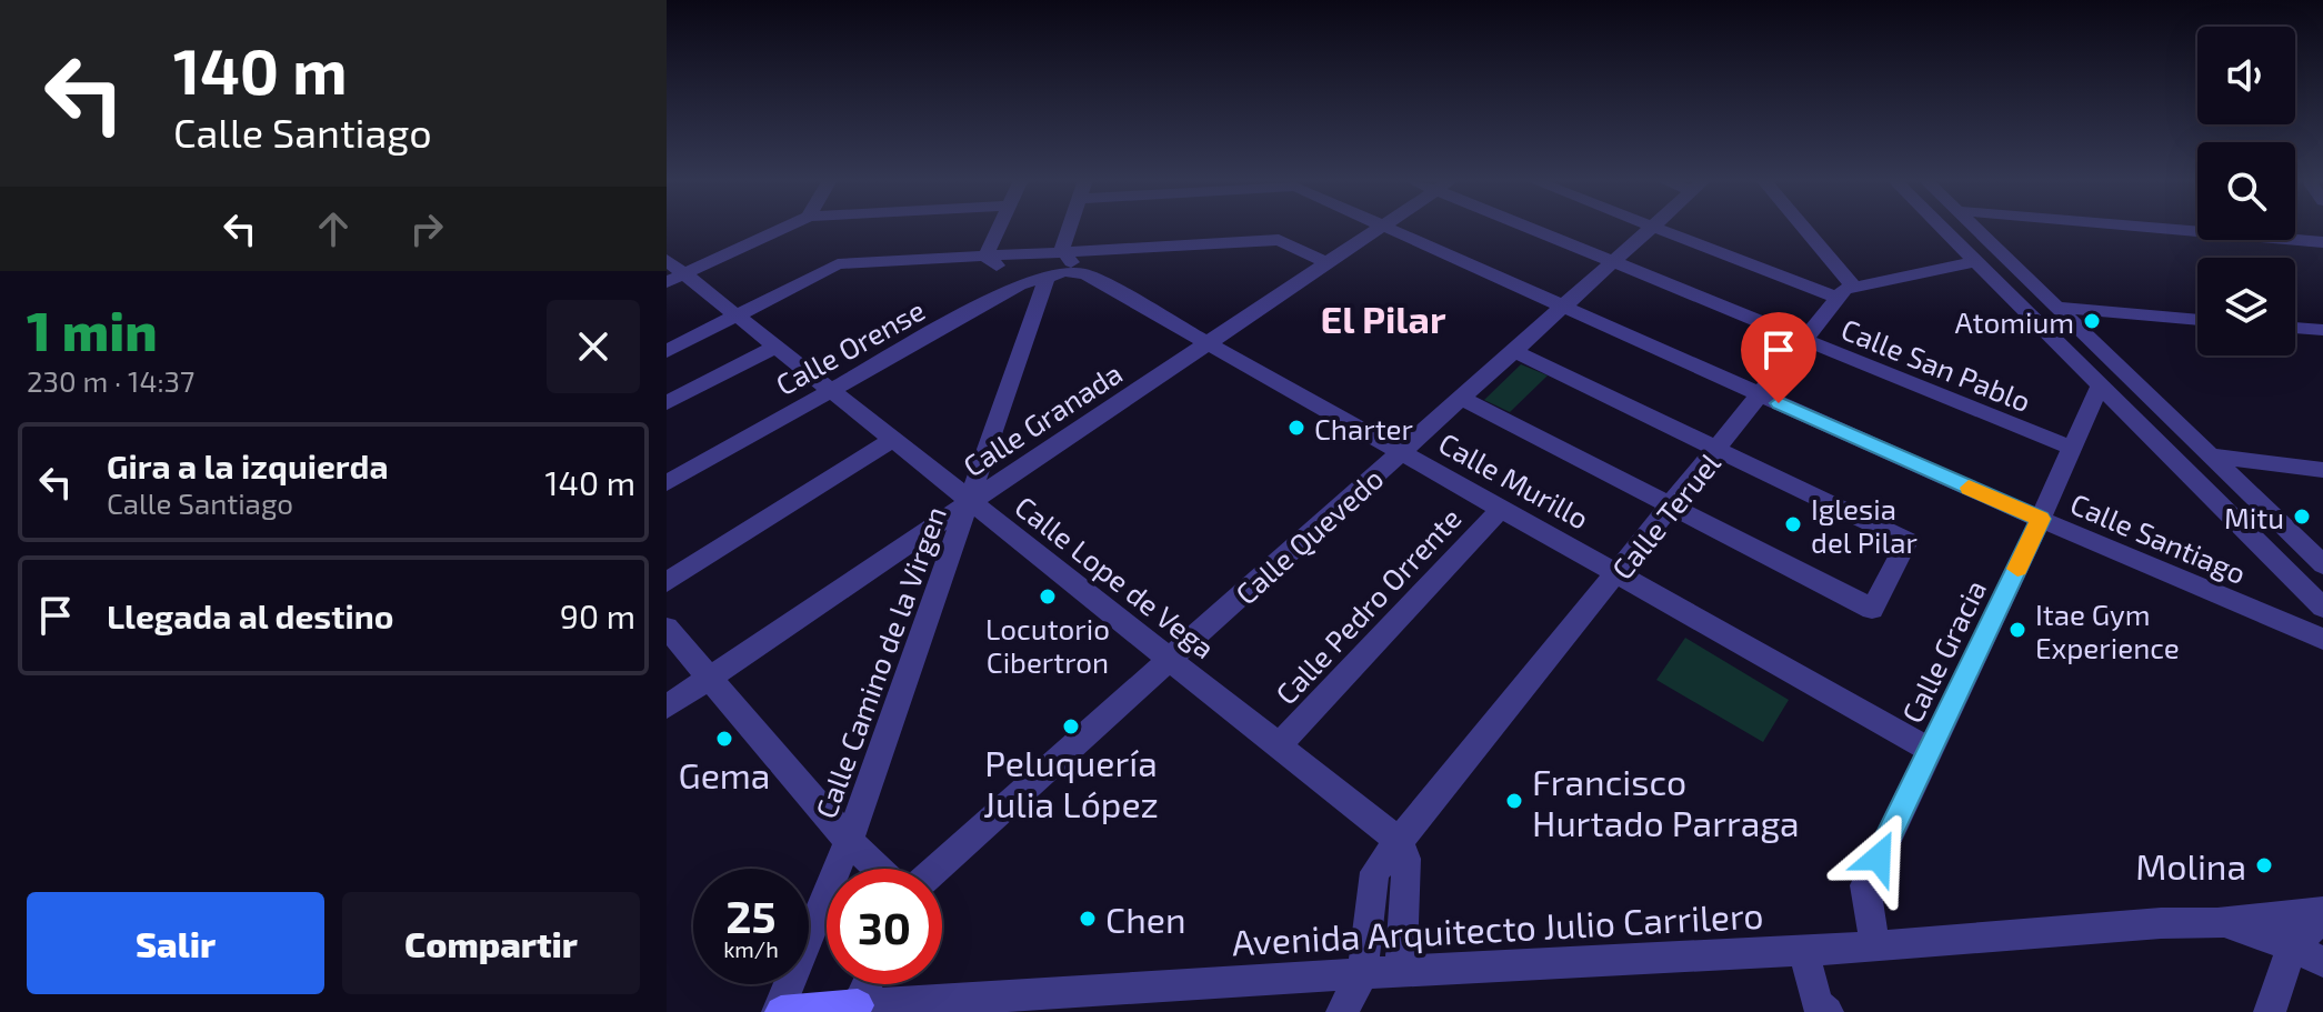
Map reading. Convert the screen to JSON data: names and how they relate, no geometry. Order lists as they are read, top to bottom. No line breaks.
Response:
{"streets":{"street":["Calle Orense","Calle San Pablo","Calle Granada","Calle Murillo","Calle Teruel","Calle Quevedo","Calle Santiago","Calle Lope de Vega","Calle Pedro Orrente","Calle Gracia","Calle Camino de la Virgen","Avenida Arquitecto Julio Carrilero"]},"crossings":[["Calle Orense","Calle Murillo"],["Calle Orense","Calle Lope de Vega"],["Calle Orense","Calle Camino de la Virgen"],["Calle San Pablo","Calle Teruel"],["Calle San Pablo","Calle Quevedo"],["Calle San Pablo","Calle Gracia"],["Calle Granada","Calle Murillo"],["Calle Granada","Calle Lope de Vega"],["Calle Granada","Calle Camino de la Virgen"],["Calle Murillo","Calle Teruel"],["Calle Murillo","Calle Quevedo"],["Calle Murillo","Calle Pedro Orrente"],["Calle Murillo","Calle Gracia"],["Calle Murillo","Calle Camino de la Virgen"],["Calle Teruel","Calle Santiago"],["Calle Teruel","Calle Lope de Vega"],["Calle Teruel","Avenida Arquitecto Julio Carrilero"],["Calle Quevedo","Calle Santiago"],["Calle Quevedo","Calle Lope de Vega"],["Calle Santiago","Calle Gracia"],["Calle Lope de Vega","Calle Pedro Orrente"],["Calle Lope de Vega","Calle Camino de la Virgen"],["Calle Gracia","Avenida Arquitecto Julio Carrilero"],["Calle Camino de la Virgen","Avenida Arquitecto Julio Carrilero"]],"districts":["El Pilar"],"places":["Atomium","Charter","Mitu","Iglesia del Pilar","Locutorio Cibertron","Itae Gym Experience","Peluquería Julia López","Gema","Francisco Hurtado Parraga","Molina","Chen"],"page":{"turn":["140 m","Calle Santiago"],"heading":["1 min","230 m · 14:37"],"list":[{"name":"Gira a la izquierda","note":"Calle Santiago","value":"140 m"},{"name":"Llegada al destino","value":"90 m"}],"speed":"25 km/h","limit":"30","buttons":["Salir","Compartir"]}}
